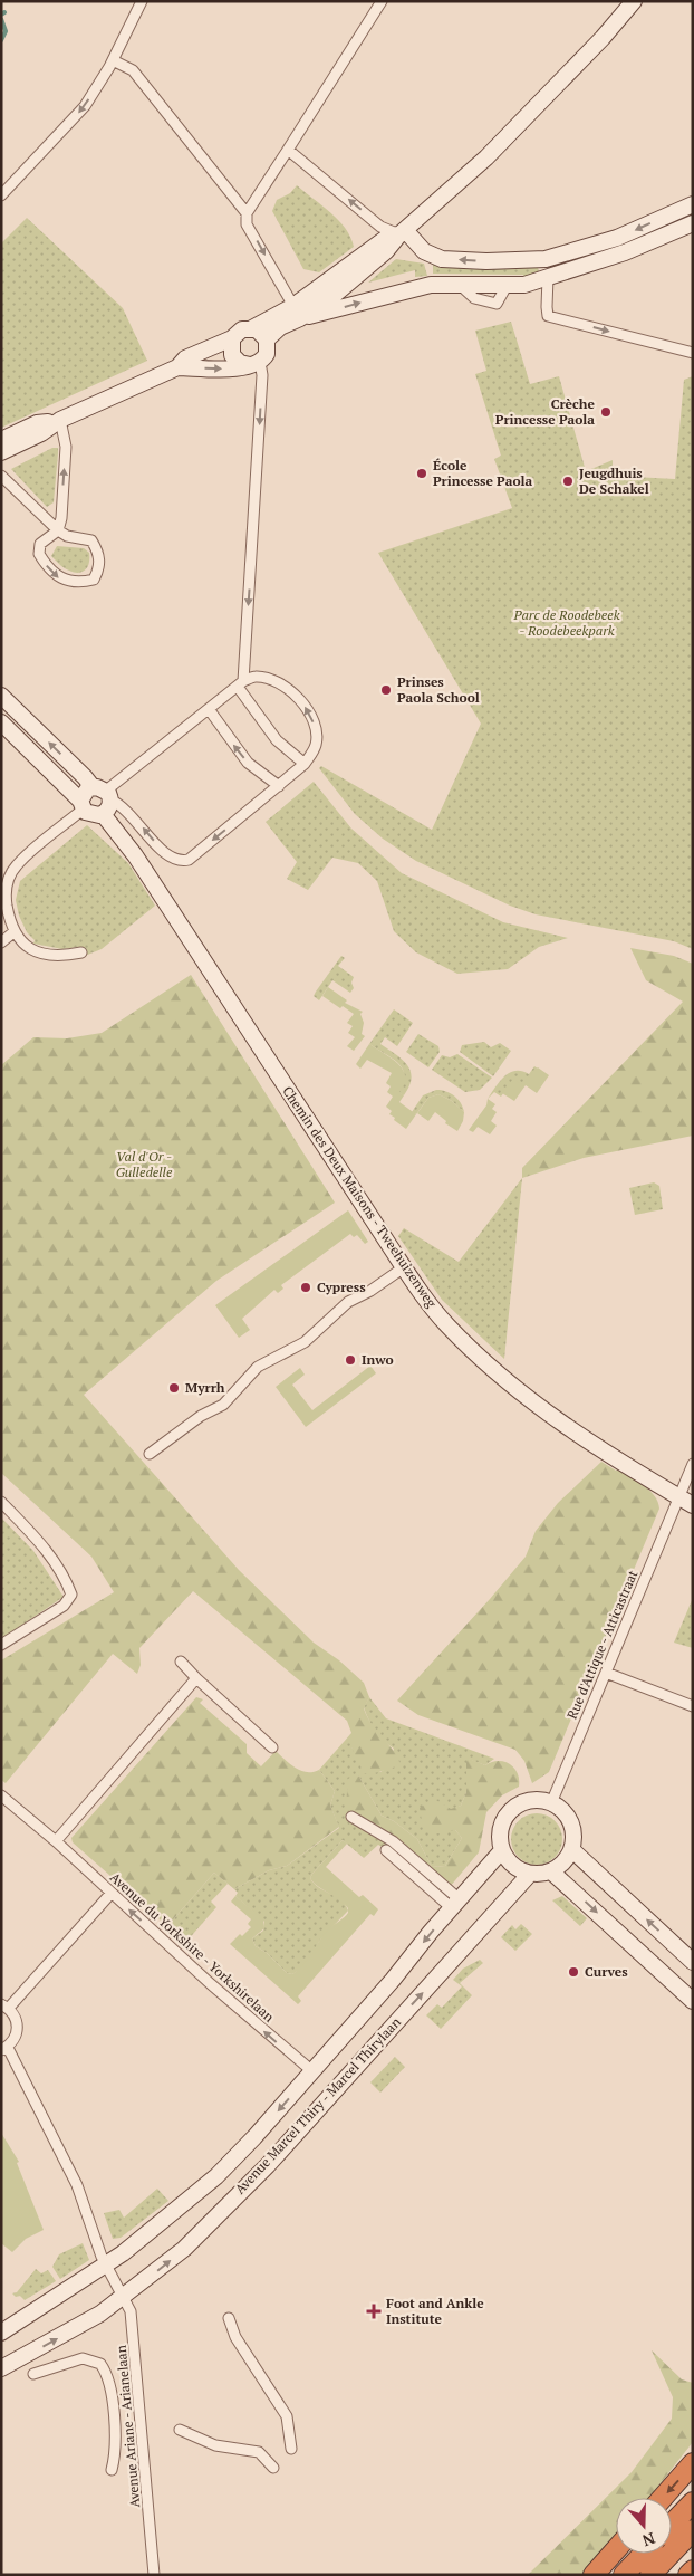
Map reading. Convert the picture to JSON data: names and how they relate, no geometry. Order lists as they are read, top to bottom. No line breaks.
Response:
{"streets":{"street":["Chemin des Deux Maisons - Tweehuizenweg","Rue d'Attique - Atticastraat","Avenue du Yorkshire - Yorkshirelaan","Avenue Marcel Thiry - Marcel Thirylaan","Avenue Ariane - Arianelaan"]},"crossings":[["Chemin des Deux Maisons - Tweehuizenweg","Rue d'Attique - Atticastraat"],["Rue d'Attique - Atticastraat","Avenue Marcel Thiry - Marcel Thirylaan"],["Avenue du Yorkshire - Yorkshirelaan","Avenue Marcel Thiry - Marcel Thirylaan"],["Avenue Marcel Thiry - Marcel Thirylaan","Avenue Ariane - Arianelaan"]],"one_way":["Avenue du Yorkshire - Yorkshirelaan"],"parks":["Parc de Roodebeek - Roodebeekpark","Val d'Or - Gulledelle"],"places":{"other":["Crèche Princesse Paola","École Princesse Paola","Jeugdhuis De Schakel","Prinses Paola School","Cypress","Inwo","Myrrh","Curves"],"health":["Foot and Ankle Institute"]},"north":"bottom"}
